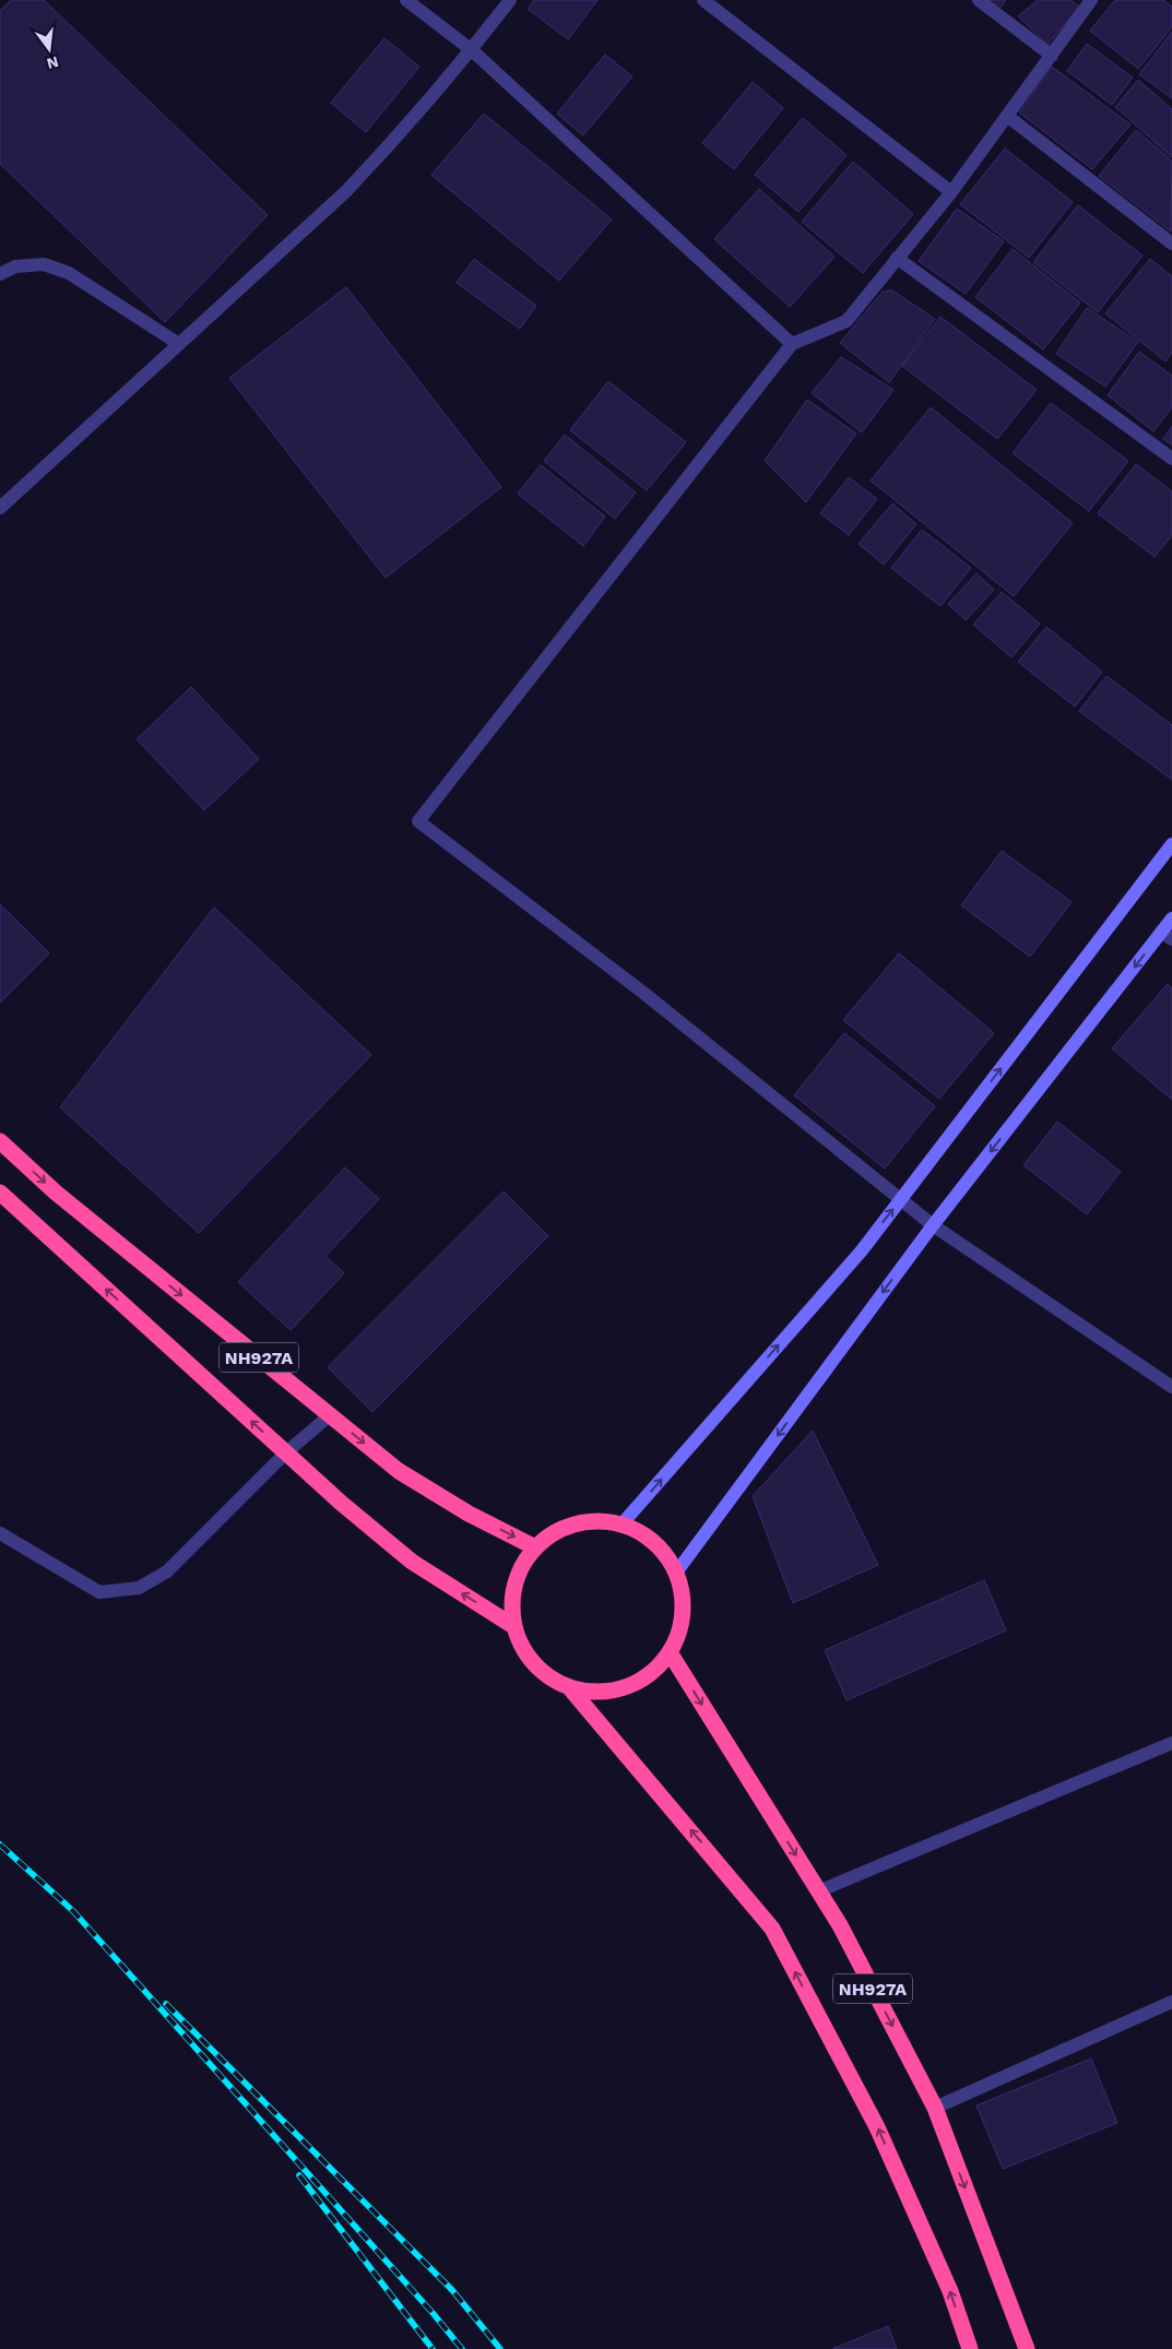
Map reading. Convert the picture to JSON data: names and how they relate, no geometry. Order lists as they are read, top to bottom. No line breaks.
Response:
{"streets":{"highway":["NH927A"]},"north":"bottom"}
